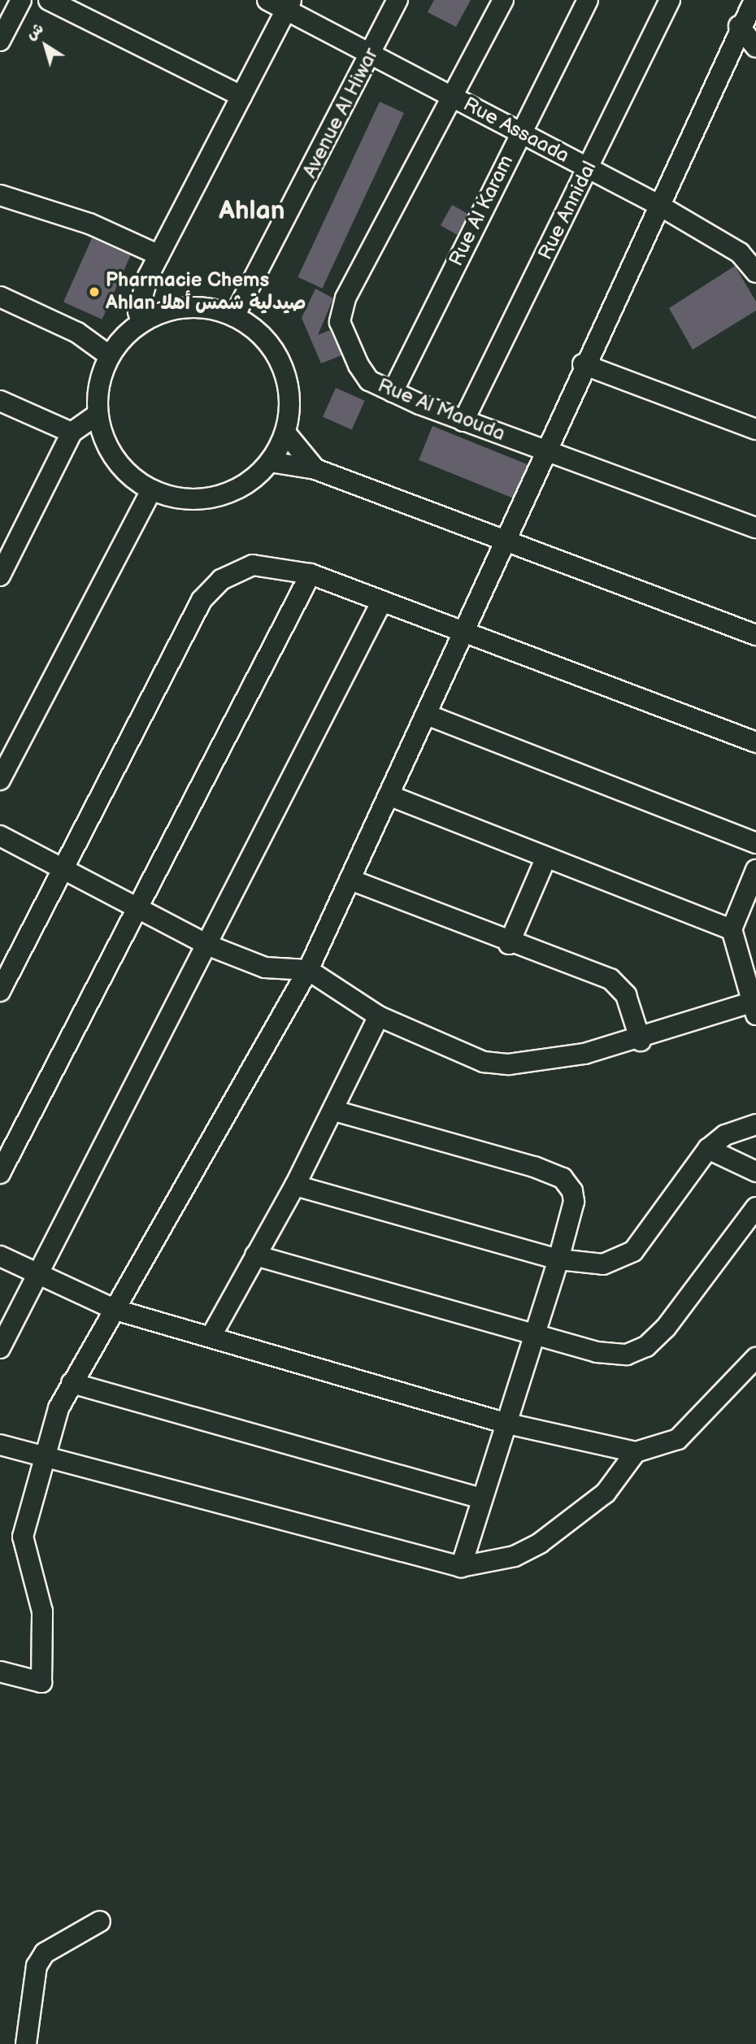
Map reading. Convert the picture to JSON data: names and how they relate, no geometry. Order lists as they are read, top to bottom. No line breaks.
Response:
{"streets":{"street":["Avenue Al Hiwar","Rue Assaada","Rue Al Karam","Rue Annidal","Rue Al Maouda"]},"crossings":[["Avenue Al Hiwar","Rue Assaada"],["Rue Assaada","Rue Al Karam"],["Rue Assaada","Rue Annidal"],["Rue Assaada","Rue Al Maouda"],["Rue Al Karam","Rue Al Maouda"],["Rue Annidal","Rue Al Maouda"]],"districts":["Ahlan"],"places":["Pharmacie Chems Ahlan صيدلية شمس أهلا"],"north":"top left"}
